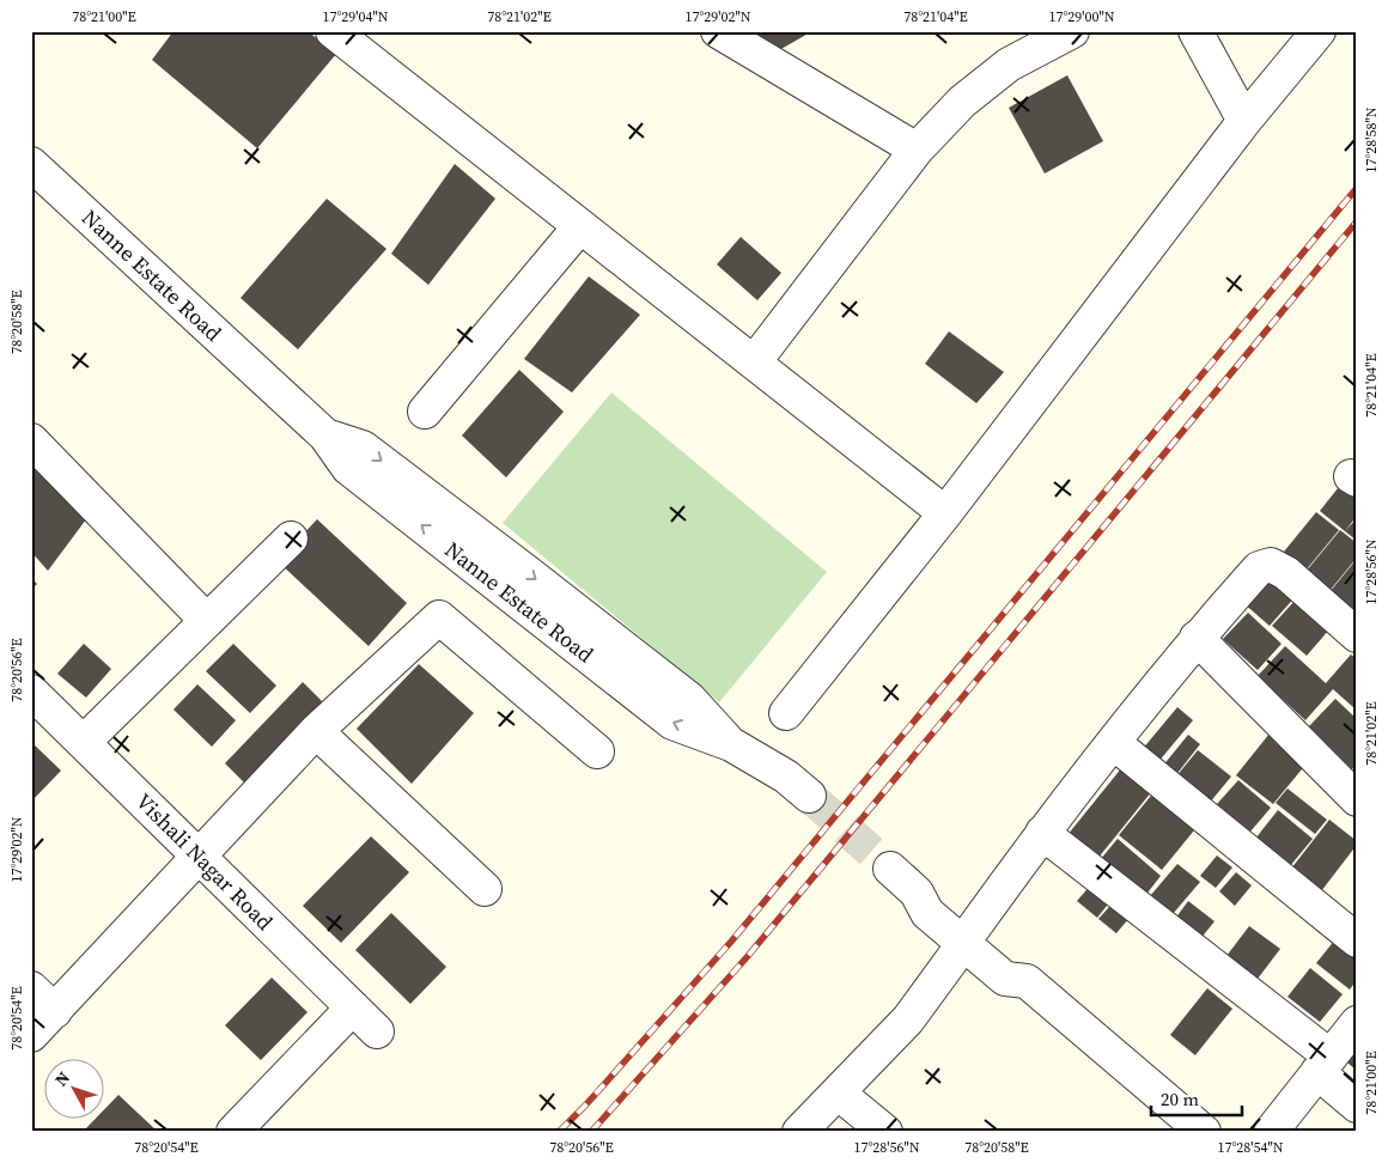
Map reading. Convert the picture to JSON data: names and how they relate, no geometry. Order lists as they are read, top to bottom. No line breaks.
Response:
{"streets":{"street":["Nanne Estate Road","Vishali Nagar Road"]},"scale_bar":"20 m","north":"top left","coordinates":["78°21'00\"E","17°29'04\"N","78°21'02\"E","17°29'02\"N","78°21'04\"E","17°29'00\"N","17°28'58\"N","78°20'58\"E","17°28'56\"N","78°20'56\"E","78°20'54\"E","17°28'54\"N"]}
